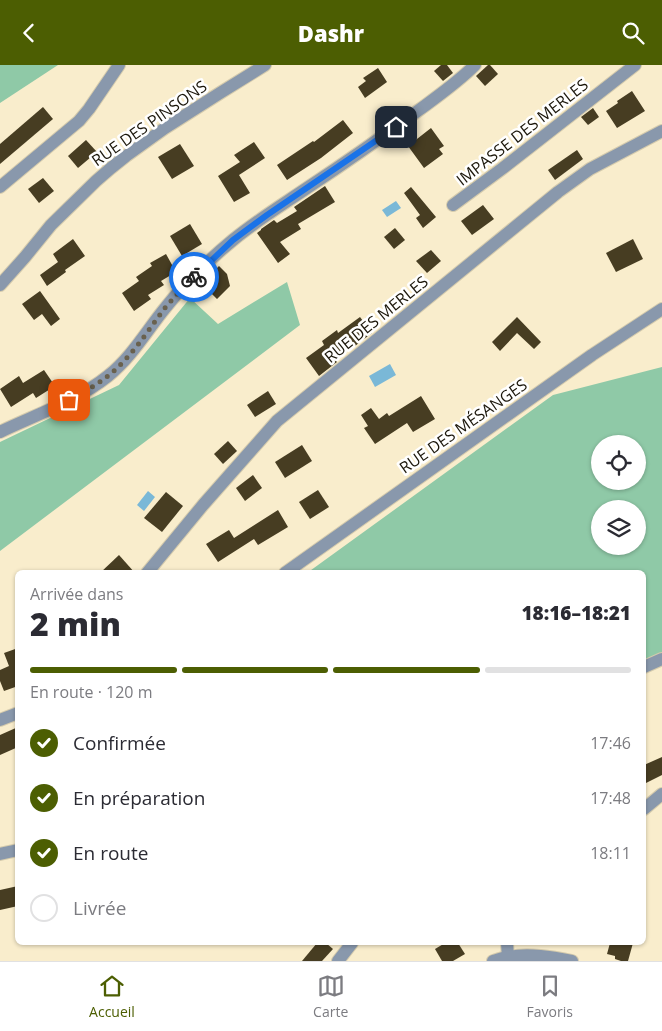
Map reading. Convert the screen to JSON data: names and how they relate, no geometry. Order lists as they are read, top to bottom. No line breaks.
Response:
{"streets":{"street":["RUE DES PINSONS","IMPASSE DES MERLES","RUE DES MERLES","RUE DES MÉSANGES"]},"page":{"header":"Dashr","heading":["2 min","Arrivée dans","18:16–18:21"],"bar":"En route · 120 m","list":[["Confirmée","17:46"],["En préparation","17:48"],["En route","18:11"],"Livrée"],"tabs":["Accueil","Carte","Favoris"]}}
